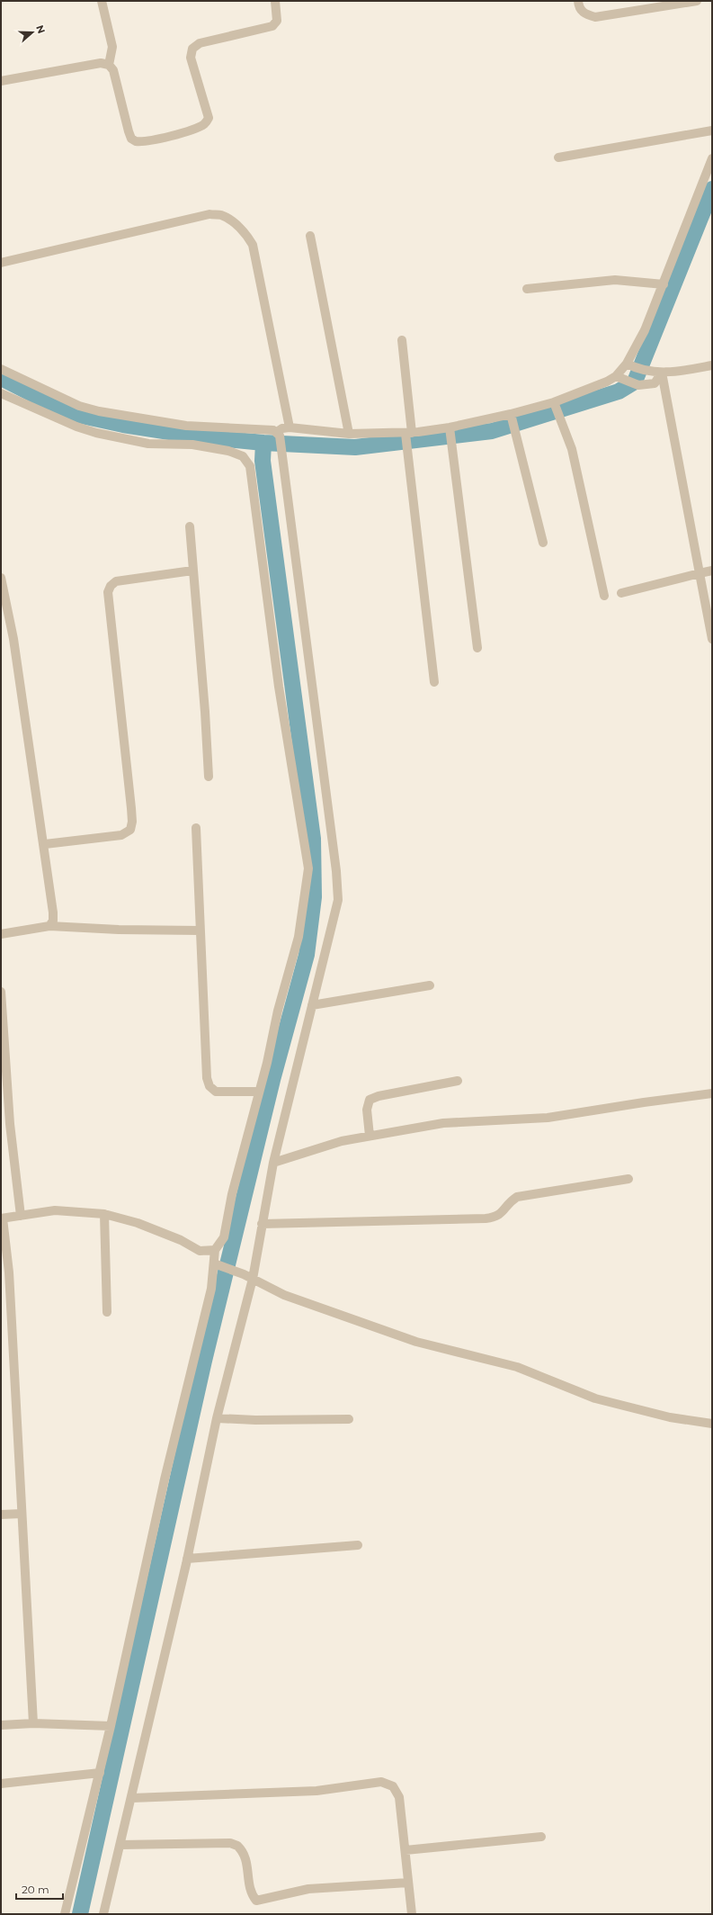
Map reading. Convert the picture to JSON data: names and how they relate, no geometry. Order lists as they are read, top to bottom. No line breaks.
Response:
{"scale_bar":"20 m","north":"right"}
